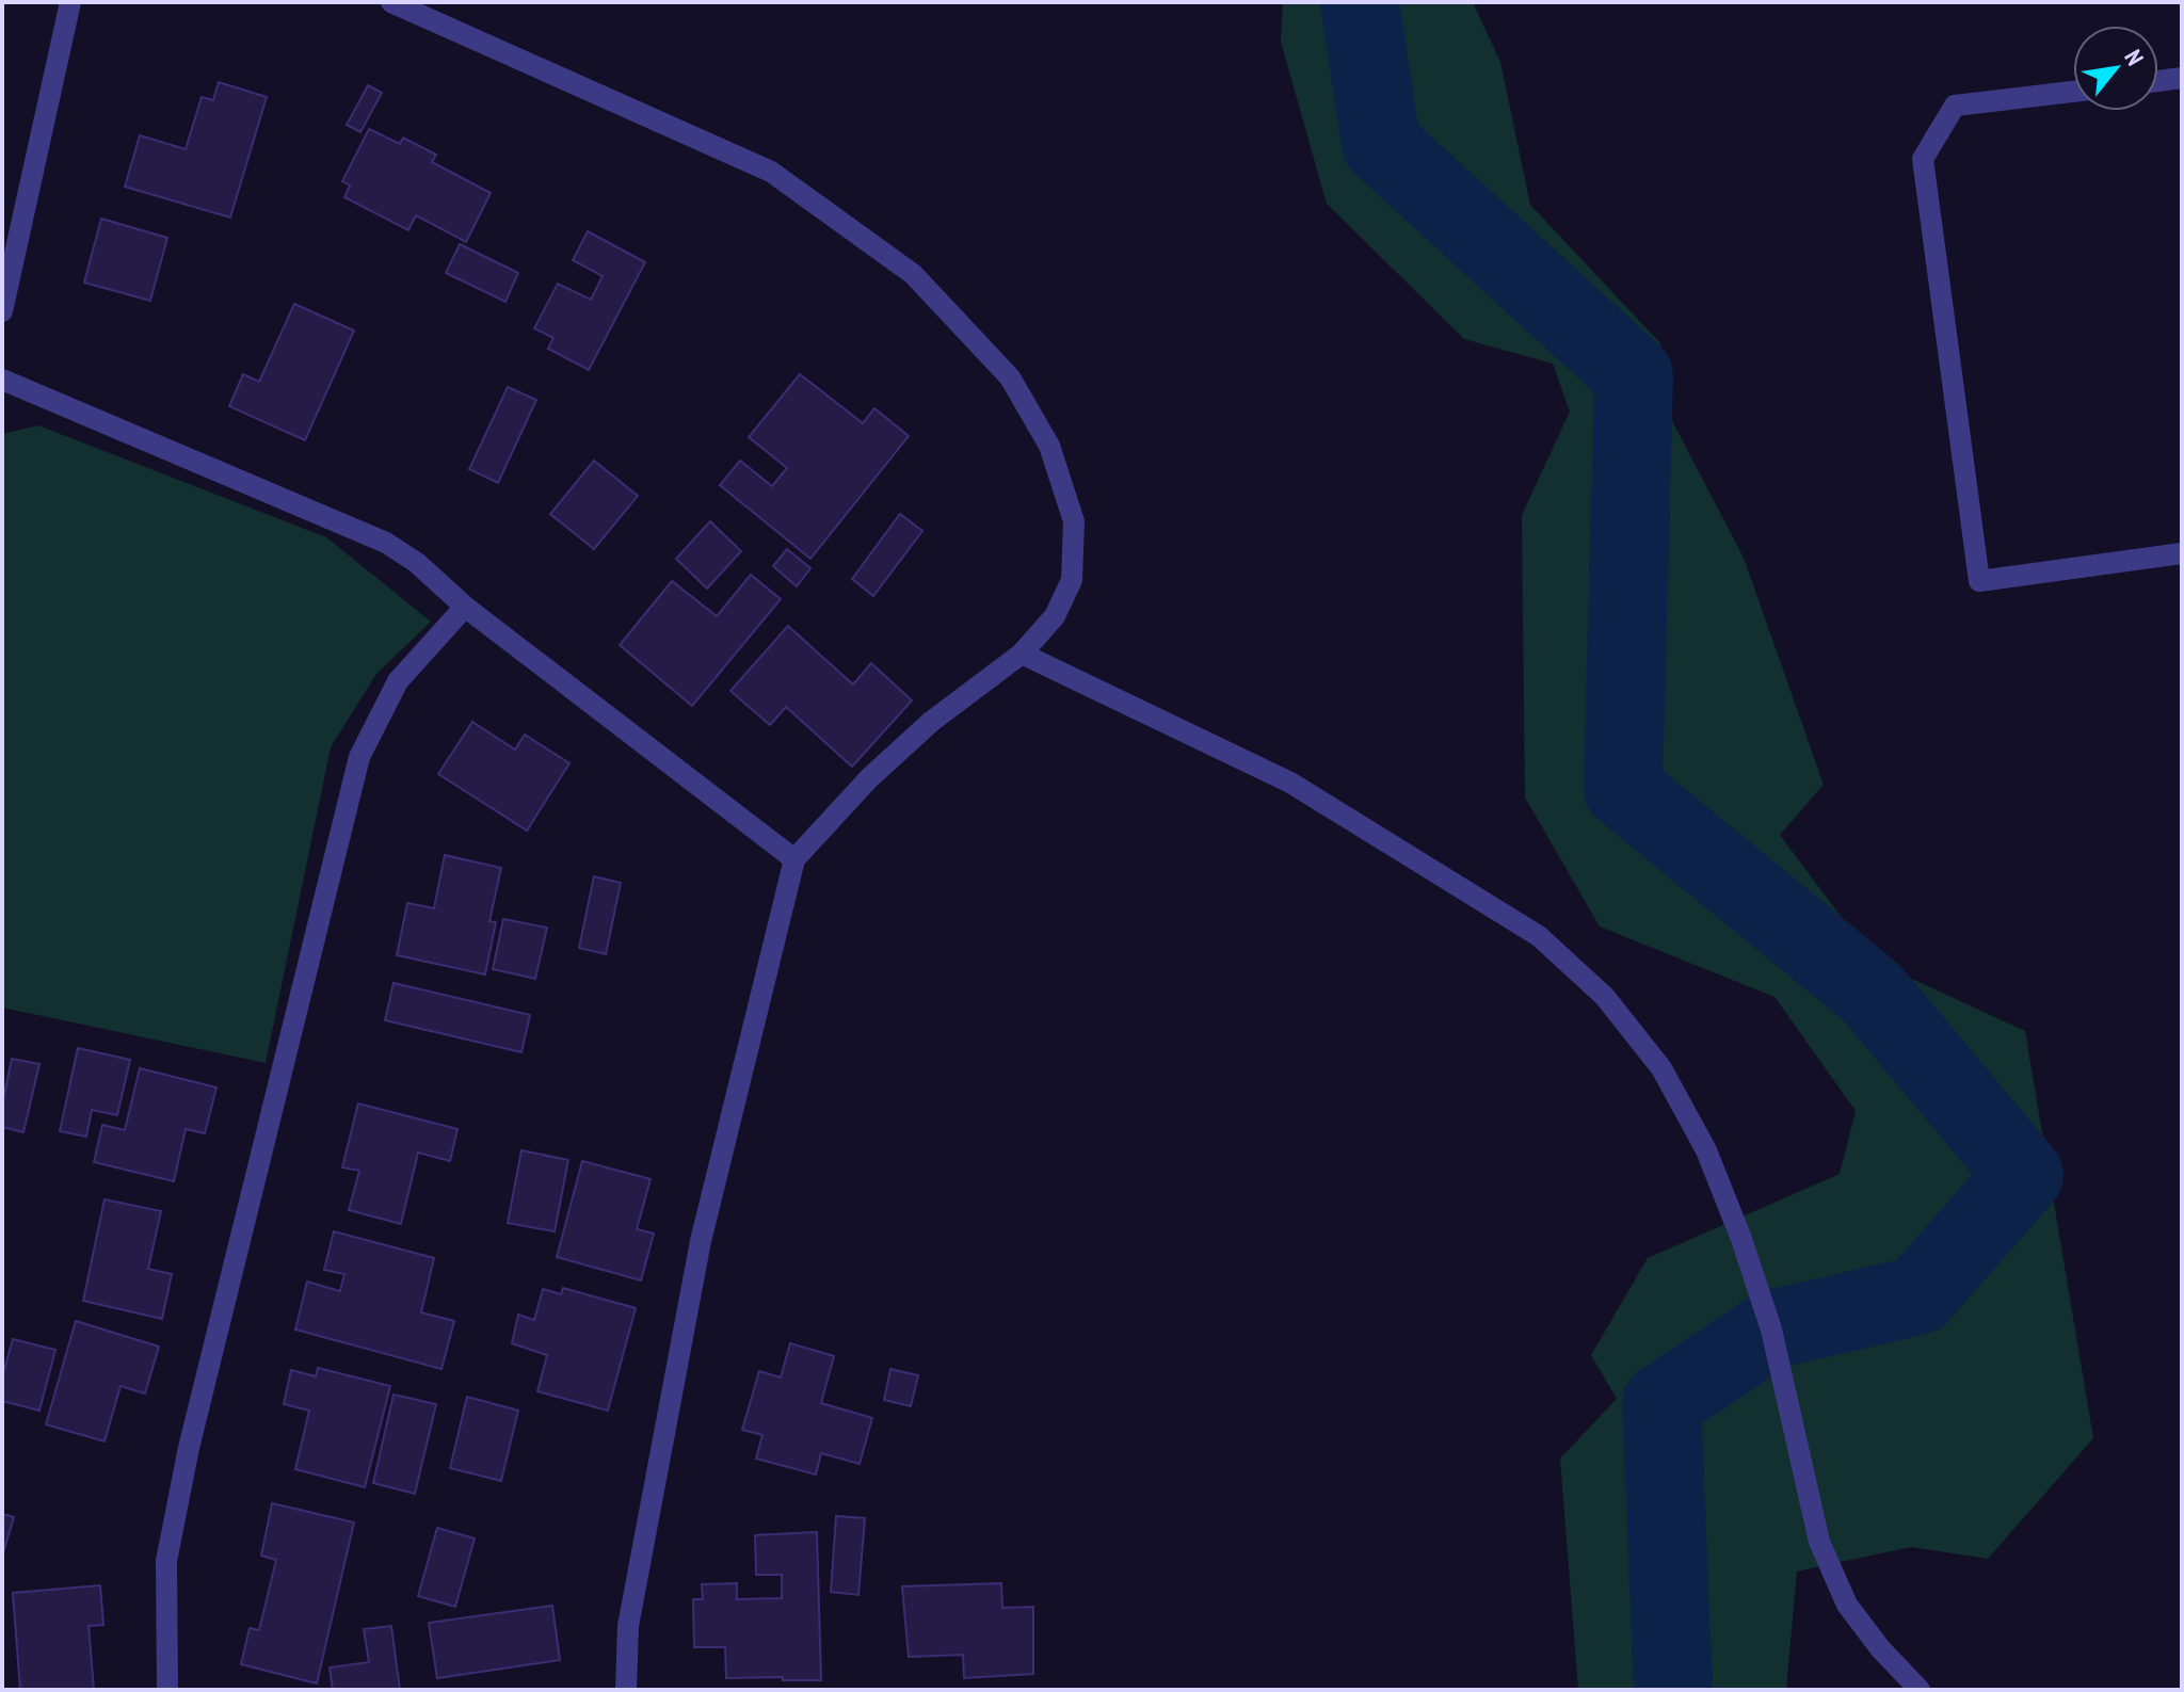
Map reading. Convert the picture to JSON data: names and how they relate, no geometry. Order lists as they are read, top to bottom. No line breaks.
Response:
{"north":"top right"}
